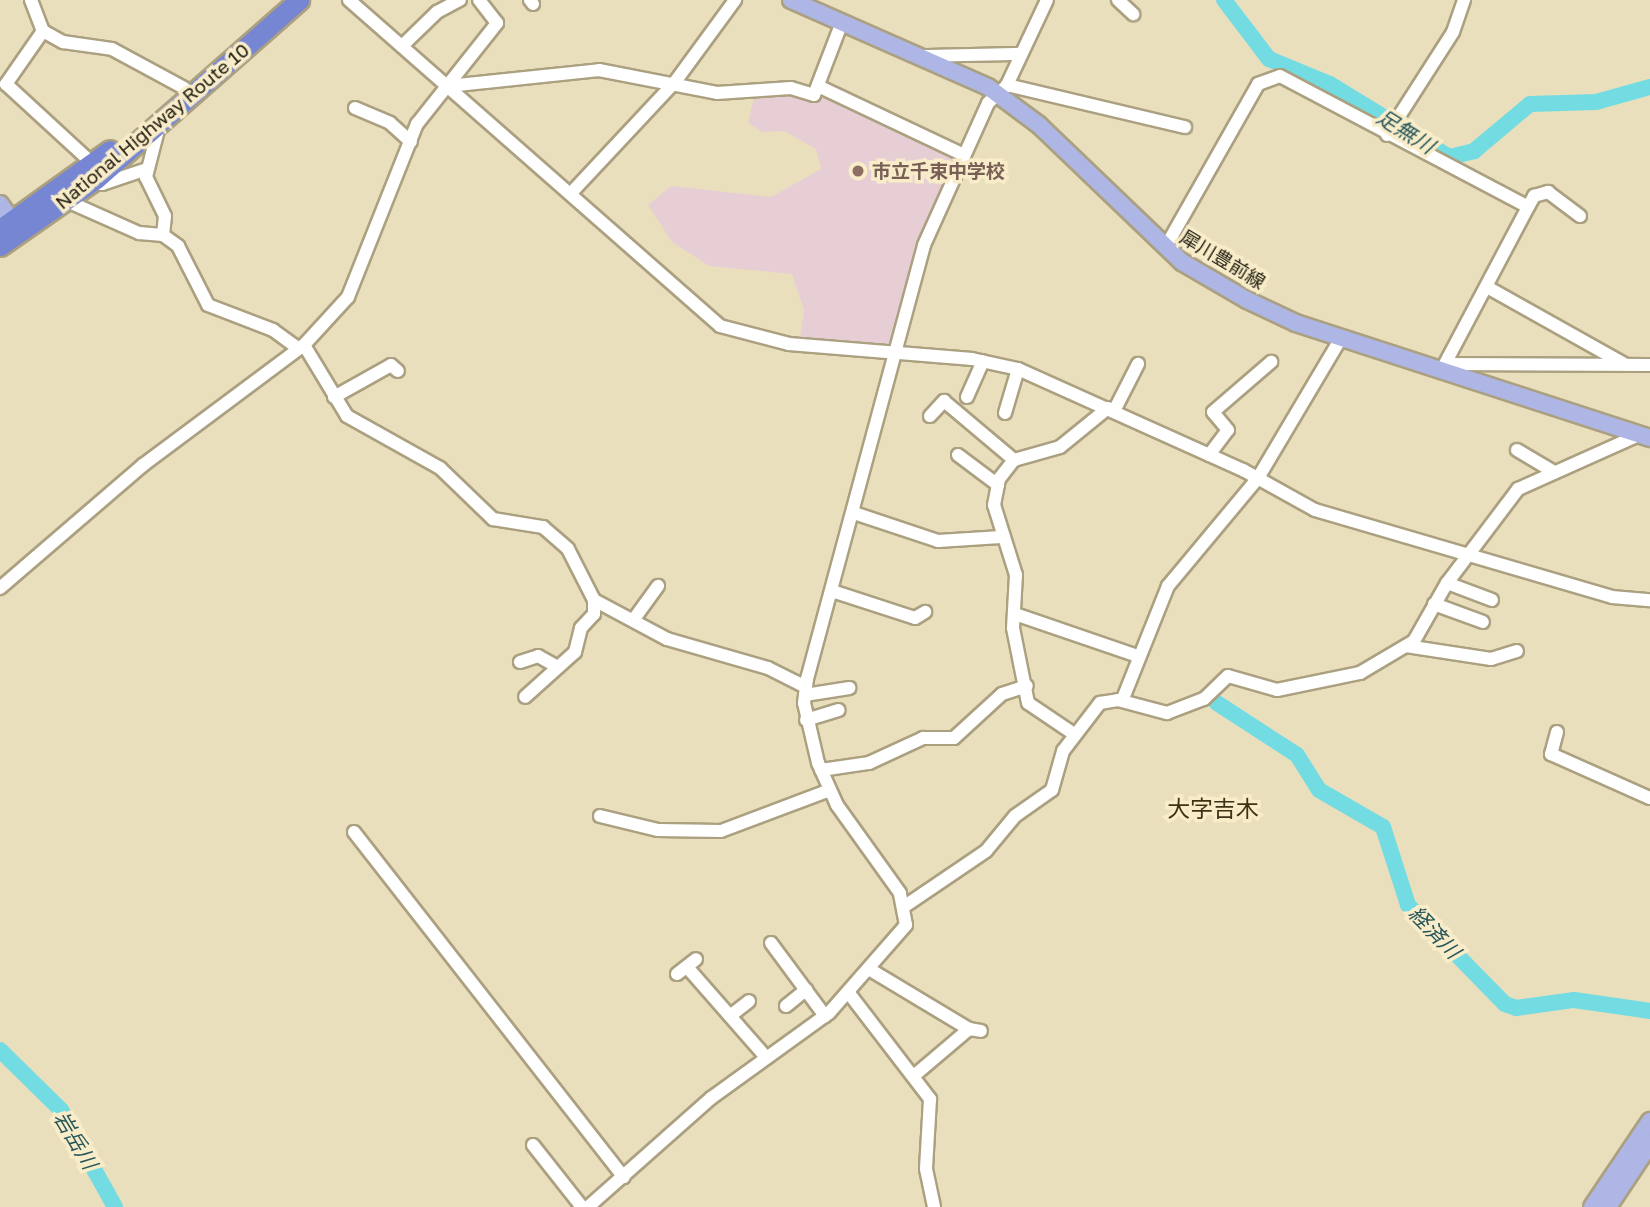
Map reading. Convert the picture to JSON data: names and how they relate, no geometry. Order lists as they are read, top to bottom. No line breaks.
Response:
{"streets":{"highway":["National Highway Route 10"],"main road":["犀川豊前線"]},"districts":["大字吉木"],"water":["足無川","経済川","岩岳川"],"places":["市立千束中学校"]}
